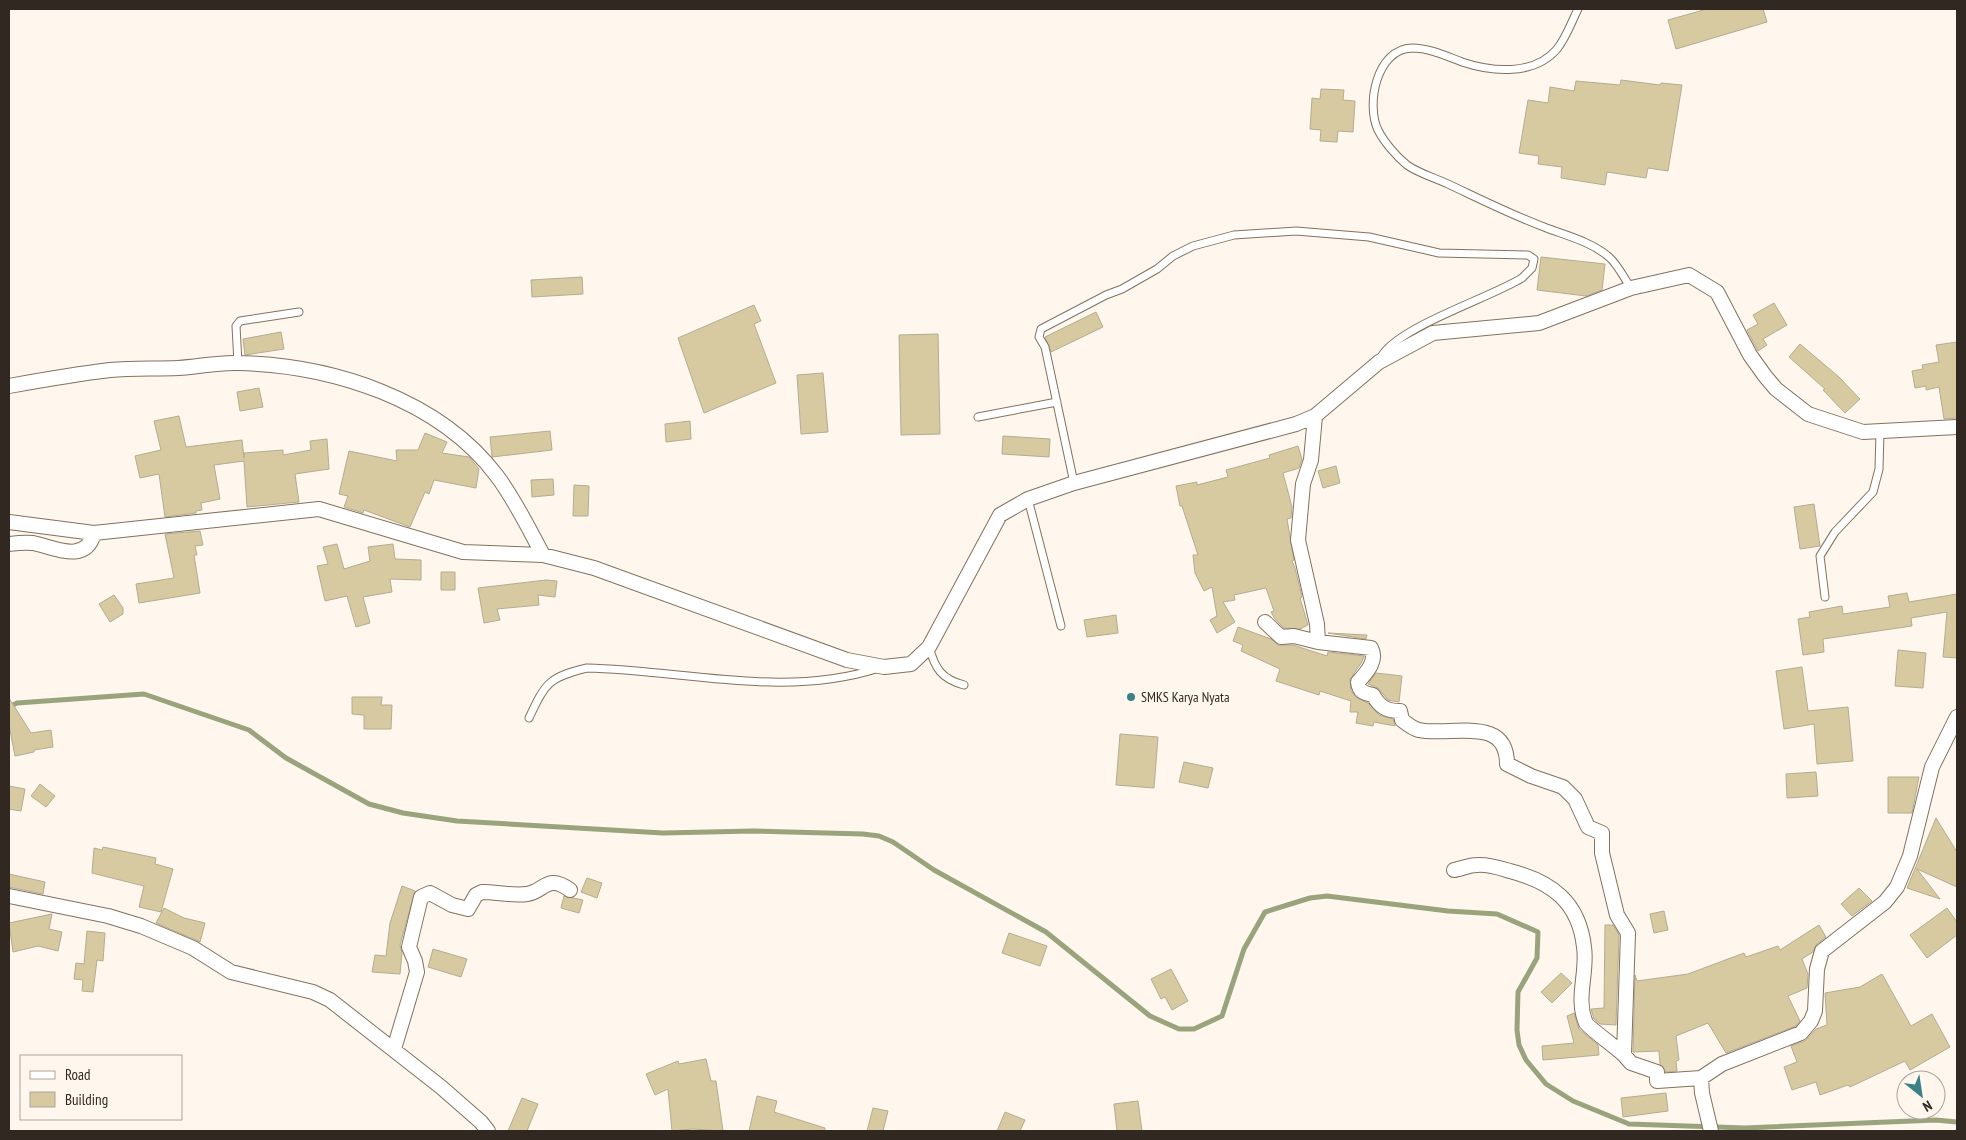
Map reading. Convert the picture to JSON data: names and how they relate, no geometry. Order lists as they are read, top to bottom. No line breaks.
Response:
{"places":["SMKS Karya Nyata"],"legend":["Road","Building"],"north":"bottom right"}
